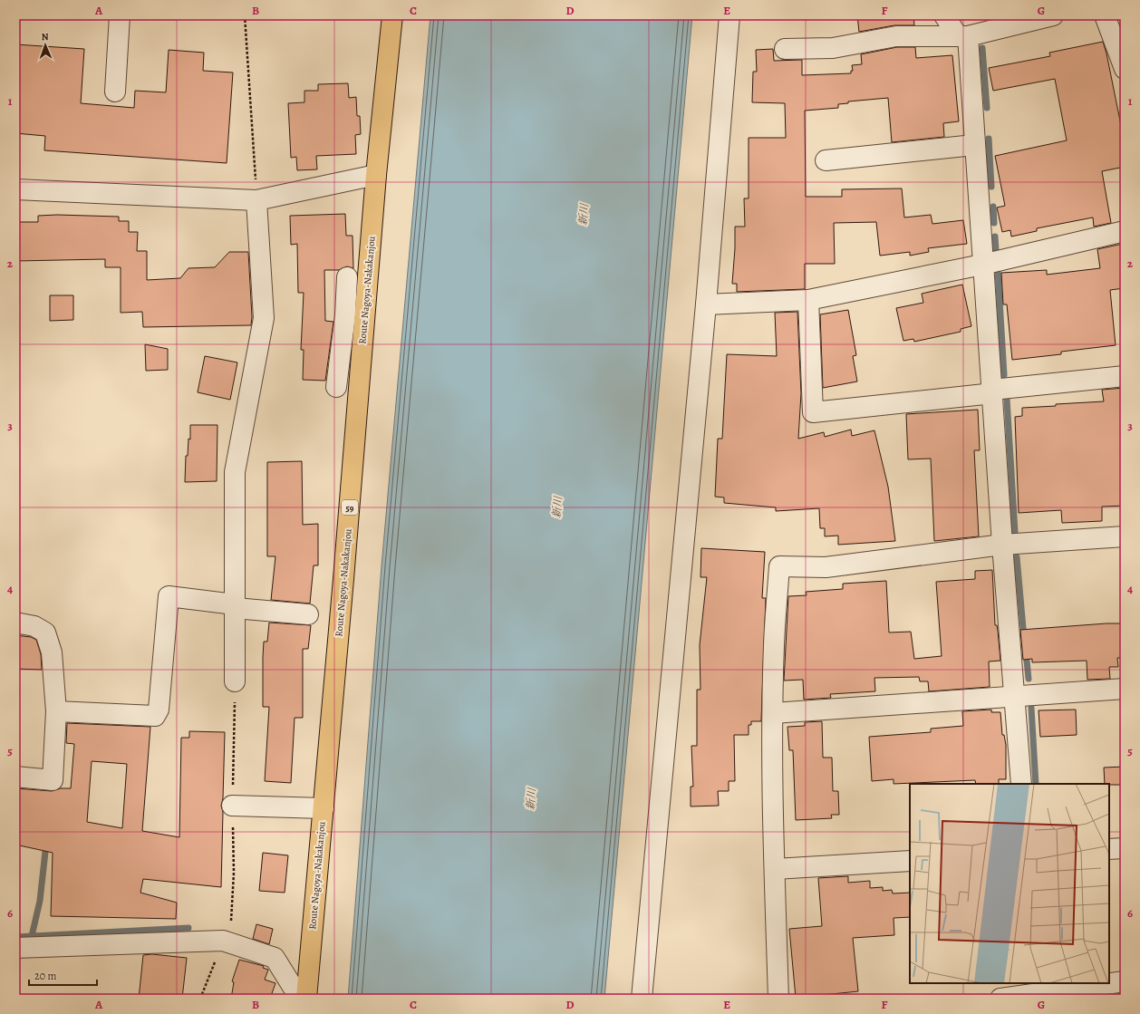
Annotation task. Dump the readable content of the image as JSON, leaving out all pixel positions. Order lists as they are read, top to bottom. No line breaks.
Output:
{"streets":{"main road":["Route Nagoya-Nakakanjou","59"]},"water":["新川"],"scale_bar":"20 m","north":"top","grid":{"columns":["A","B","C","D","E","F","G"],"rows":["1","2","3","4","5","6"]}}
